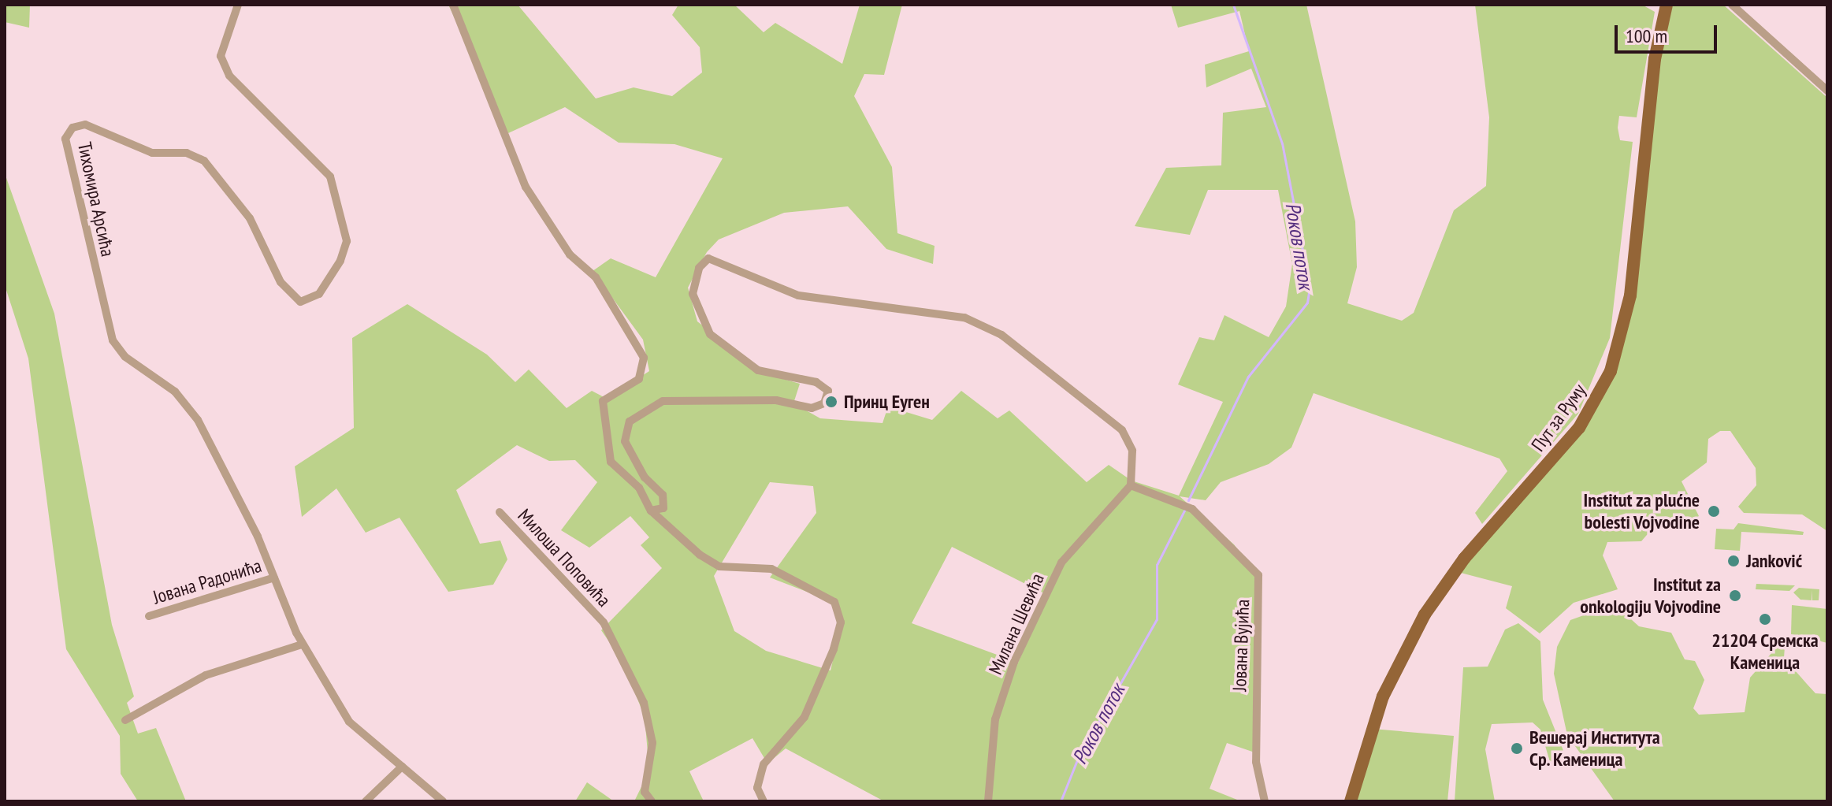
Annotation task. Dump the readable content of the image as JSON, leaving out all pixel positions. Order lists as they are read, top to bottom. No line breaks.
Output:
{"streets":{"main road":["Пут за Руму"],"street":["Тихомира Арсића","Милоша Поповића","Јована Радонића","Милана Шевића","Јована Вујића"]},"crossings":[["Тихомира Арсића","Јована Радонића"],["Милана Шевића","Јована Вујића"]],"water":["Роков поток"],"places":["Принц Еуген","Institut za plućne bolesti Vojvodine","Janković","Institut za onkologiju Vojvodine","21204 Сремска Каменица","Вешерај Института Ср. Каменица"],"scale_bar":"100 m"}
